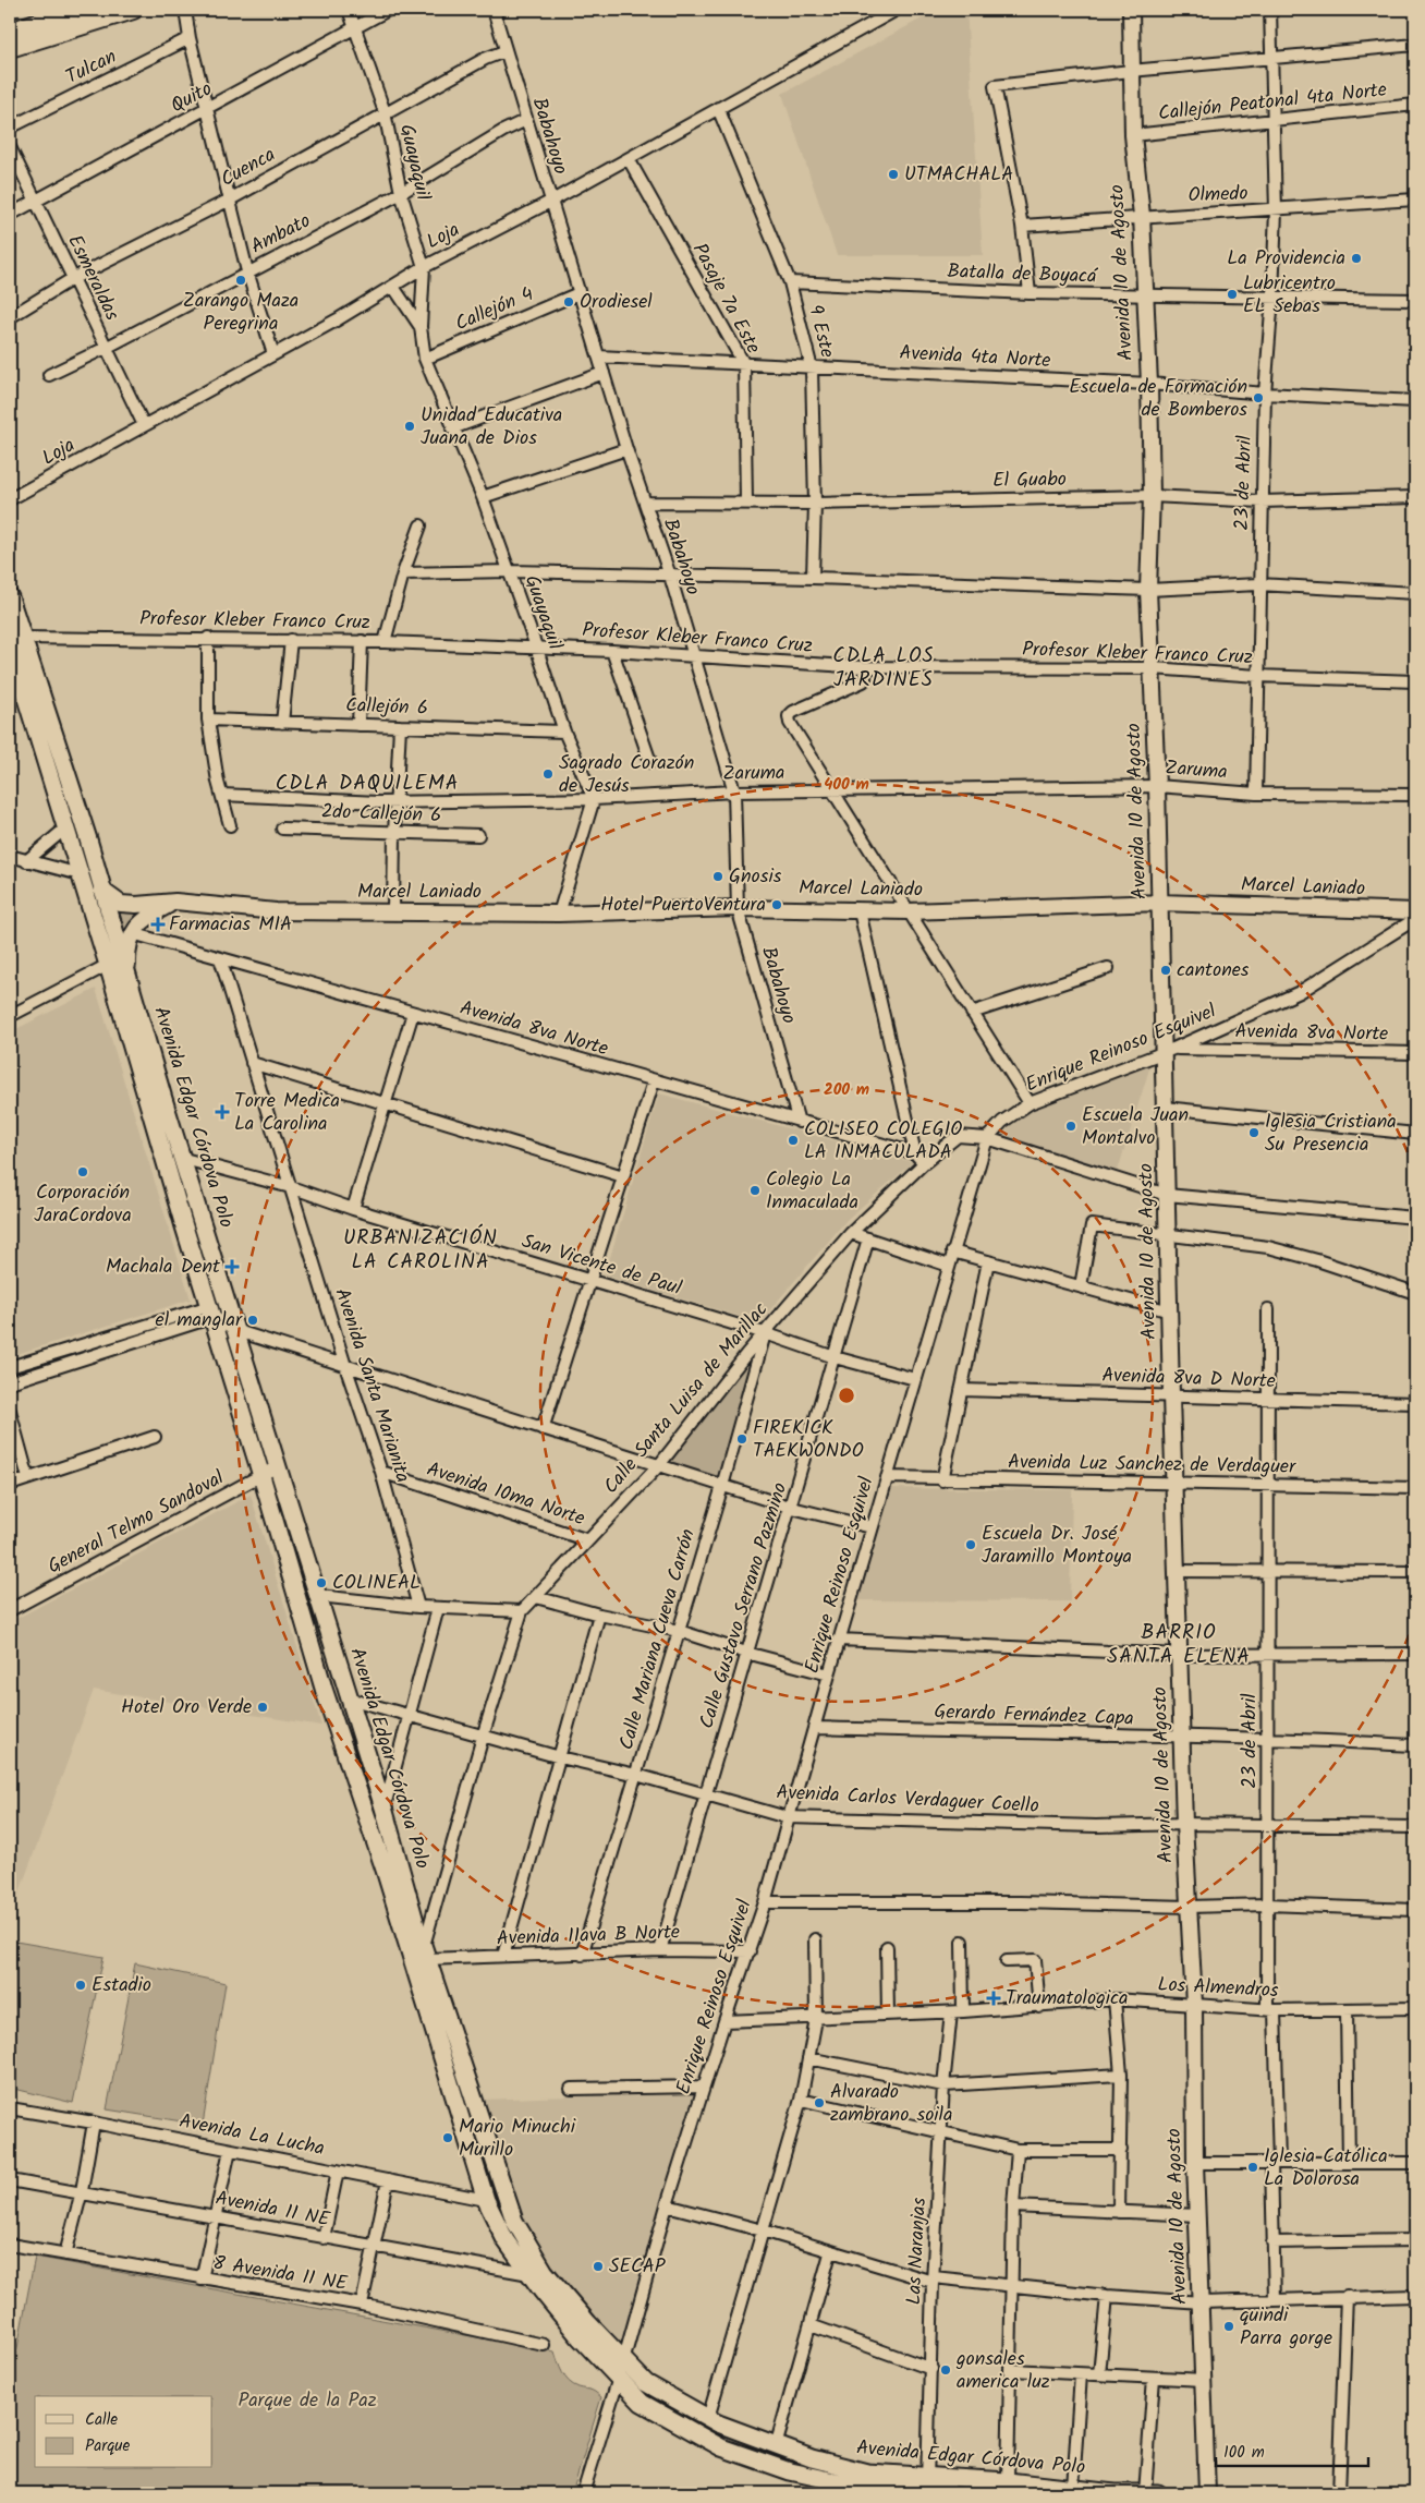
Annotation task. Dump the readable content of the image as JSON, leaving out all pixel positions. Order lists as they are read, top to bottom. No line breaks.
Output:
{"streets":{"main road":["Avenida Edgar Córdova Polo"],"street":["Tulcan","Quito","Callejón Peatonal 4ta Norte","Babahoyo","Guayaquil","Cuenca","Olmedo","Ambato","Loja","Avenida 10 de Agosto","Batalla de Boyacá","Esmeraldas","Pasaje 7a Este","Callejón 4","9 Este","Avenida 4ta Norte","El Guabo","23 de Abril","Profesor Kleber Franco Cruz","Callejón 6","Zaruma","2do Callejón 6","Marcel Laniado","Avenida 8va Norte","Enrique Reinoso Esquivel","San Vicente de Paul","Avenida 8va D Norte","Avenida Santa Marianita","Calle Santa Luisa de Marillac","Avenida Luz Sanchez de Verdaguer","Avenida 10ma Norte","General Telmo Sandoval","Calle Gustavo Serrano Pazmino","Calle Mariana Cueva Carrón","Gerardo Fernández Capa","Avenida Carlos Verdaguer Coello","Avenida 11ava B Norte","Los Almendros","Avenida La Lucha","Avenida 11 NE","Las Naranjas","8 Avenida 11 NE"]},"crossings":[["Quito","Guayaquil"],["Quito","Esmeraldas"],["Callejón Peatonal 4ta Norte","Avenida 10 de Agosto"],["Callejón Peatonal 4ta Norte","23 de Abril"],["Babahoyo","Cuenca"],["Babahoyo","Ambato"],["Babahoyo","Loja"],["Babahoyo","Callejón 4"],["Babahoyo","Avenida 4ta Norte"],["Babahoyo","El Guabo"],["Babahoyo","Profesor Kleber Franco Cruz"],["Babahoyo","Zaruma"],["Babahoyo","Marcel Laniado"],["Babahoyo","Avenida 8va Norte"],["Guayaquil","Cuenca"],["Guayaquil","Ambato"],["Guayaquil","Loja"],["Guayaquil","Callejón 4"],["Guayaquil","Profesor Kleber Franco Cruz"],["Guayaquil","Callejón 6"],["Guayaquil","Zaruma"],["Cuenca","Esmeraldas"],["Olmedo","Avenida 10 de Agosto"],["Olmedo","23 de Abril"],["Ambato","Esmeraldas"],["Loja","Esmeraldas"],["Loja","Pasaje 7a Este"],["Loja","9 Este"],["Avenida 10 de Agosto","Batalla de Boyacá"],["Avenida 10 de Agosto","Avenida 4ta Norte"],["Avenida 10 de Agosto","El Guabo"],["Avenida 10 de Agosto","Profesor Kleber Franco Cruz"],["Avenida 10 de Agosto","Zaruma"],["Avenida 10 de Agosto","Marcel Laniado"],["Avenida 10 de Agosto","Avenida 8va Norte"],["Avenida 10 de Agosto","Enrique Reinoso Esquivel"],["Avenida 10 de Agosto","Avenida 8va D Norte"],["Avenida 10 de Agosto","Calle Santa Luisa de Marillac"],["Avenida 10 de Agosto","Avenida Luz Sanchez de Verdaguer"],["Avenida 10 de Agosto","Gerardo Fernández Capa"],["Avenida 10 de Agosto","Avenida Carlos Verdaguer Coello"],["Avenida 10 de Agosto","Los Almendros"],["Batalla de Boyacá","9 Este"],["Batalla de Boyacá","23 de Abril"],["Pasaje 7a Este","Avenida 4ta Norte"],["Pasaje 7a Este","El Guabo"],["9 Este","Avenida 4ta Norte"],["9 Este","El Guabo"],["Avenida 4ta Norte","23 de Abril"],["El Guabo","23 de Abril"],["23 de Abril","Profesor Kleber Franco Cruz"],["23 de Abril","Zaruma"],["23 de Abril","Avenida 8va D Norte"],["23 de Abril","Avenida Luz Sanchez de Verdaguer"],["23 de Abril","Gerardo Fernández Capa"],["23 de Abril","Avenida Carlos Verdaguer Coello"],["23 de Abril","Los Almendros"],["Profesor Kleber Franco Cruz","Avenida Edgar Córdova Polo"],["Marcel Laniado","Avenida Edgar Córdova Polo"],["Avenida 8va Norte","Enrique Reinoso Esquivel"],["Avenida 8va Norte","Avenida Santa Marianita"],["Enrique Reinoso Esquivel","Avenida Edgar Córdova Polo"],["Enrique Reinoso Esquivel","San Vicente de Paul"],["Enrique Reinoso Esquivel","Calle Santa Luisa de Marillac"],["Enrique Reinoso Esquivel","Avenida Luz Sanchez de Verdaguer"],["Enrique Reinoso Esquivel","Gerardo Fernández Capa"],["Enrique Reinoso Esquivel","Avenida Carlos Verdaguer Coello"],["Enrique Reinoso Esquivel","Avenida 11ava B Norte"],["Enrique Reinoso Esquivel","Los Almendros"],["Avenida Edgar Córdova Polo","San Vicente de Paul"],["Avenida Edgar Córdova Polo","General Telmo Sandoval"],["Avenida Edgar Córdova Polo","Avenida Carlos Verdaguer Coello"],["Avenida Edgar Córdova Polo","Avenida 11ava B Norte"],["Avenida Edgar Córdova Polo","Avenida La Lucha"],["Avenida Edgar Córdova Polo","Avenida 11 NE"],["Avenida Edgar Córdova Polo","Las Naranjas"],["San Vicente de Paul","Avenida Santa Marianita"],["San Vicente de Paul","Calle Santa Luisa de Marillac"],["San Vicente de Paul","Calle Gustavo Serrano Pazmino"],["San Vicente de Paul","Calle Mariana Cueva Carrón"],["Avenida Santa Marianita","Avenida 10ma Norte"],["Calle Santa Luisa de Marillac","Avenida 10ma Norte"],["Calle Santa Luisa de Marillac","Calle Mariana Cueva Carrón"],["Calle Gustavo Serrano Pazmino","Avenida Carlos Verdaguer Coello"],["Calle Gustavo Serrano Pazmino","Avenida 11ava B Norte"],["Calle Mariana Cueva Carrón","Avenida Carlos Verdaguer Coello"],["Calle Mariana Cueva Carrón","Avenida 11ava B Norte"],["Los Almendros","Las Naranjas"]],"districts":["CDLA LOS JARDINES","CDLA DAQUILEMA","URBANIZACIÓN LA CAROLINA","BARRIO SANTA ELENA"],"parks":["Parque de la Paz"],"places":{"other":["UTMACHALA","La Providencia","Zarango Maza Peregrina","Lubricentro EL Sebas","Orodiesel","Escuela de Formación de Bomberos","Unidad Educativa Juana de Dios","Sagrado Corazón de Jesús","Gnosis","Hotel PuertoVentura","cantones","Escuela Juan Montalvo","Iglesia Cristiana Su Presencia","COLISEO COLEGIO LA INMACULADA","Corporación JaraCordova","Colegio La Inmaculada","el manglar","FIREKICK TAEKWONDO","Escuela Dr. José Jaramillo Montoya","COLINEAL","Hotel Oro Verde","Estadio","Alvarado zambrano soila","Mario Minuchi Murillo","Iglesia Católica La Dolorosa","SECAP","quindi Parra gorge","gonsales america luz"],"health":["Farmacias MIA","Torre Medica La Carolina","Machala Dent","Traumatologica"]},"legend":["Calle","Parque"],"scale_bar":"100 m","rings":["400 m","200 m"]}
